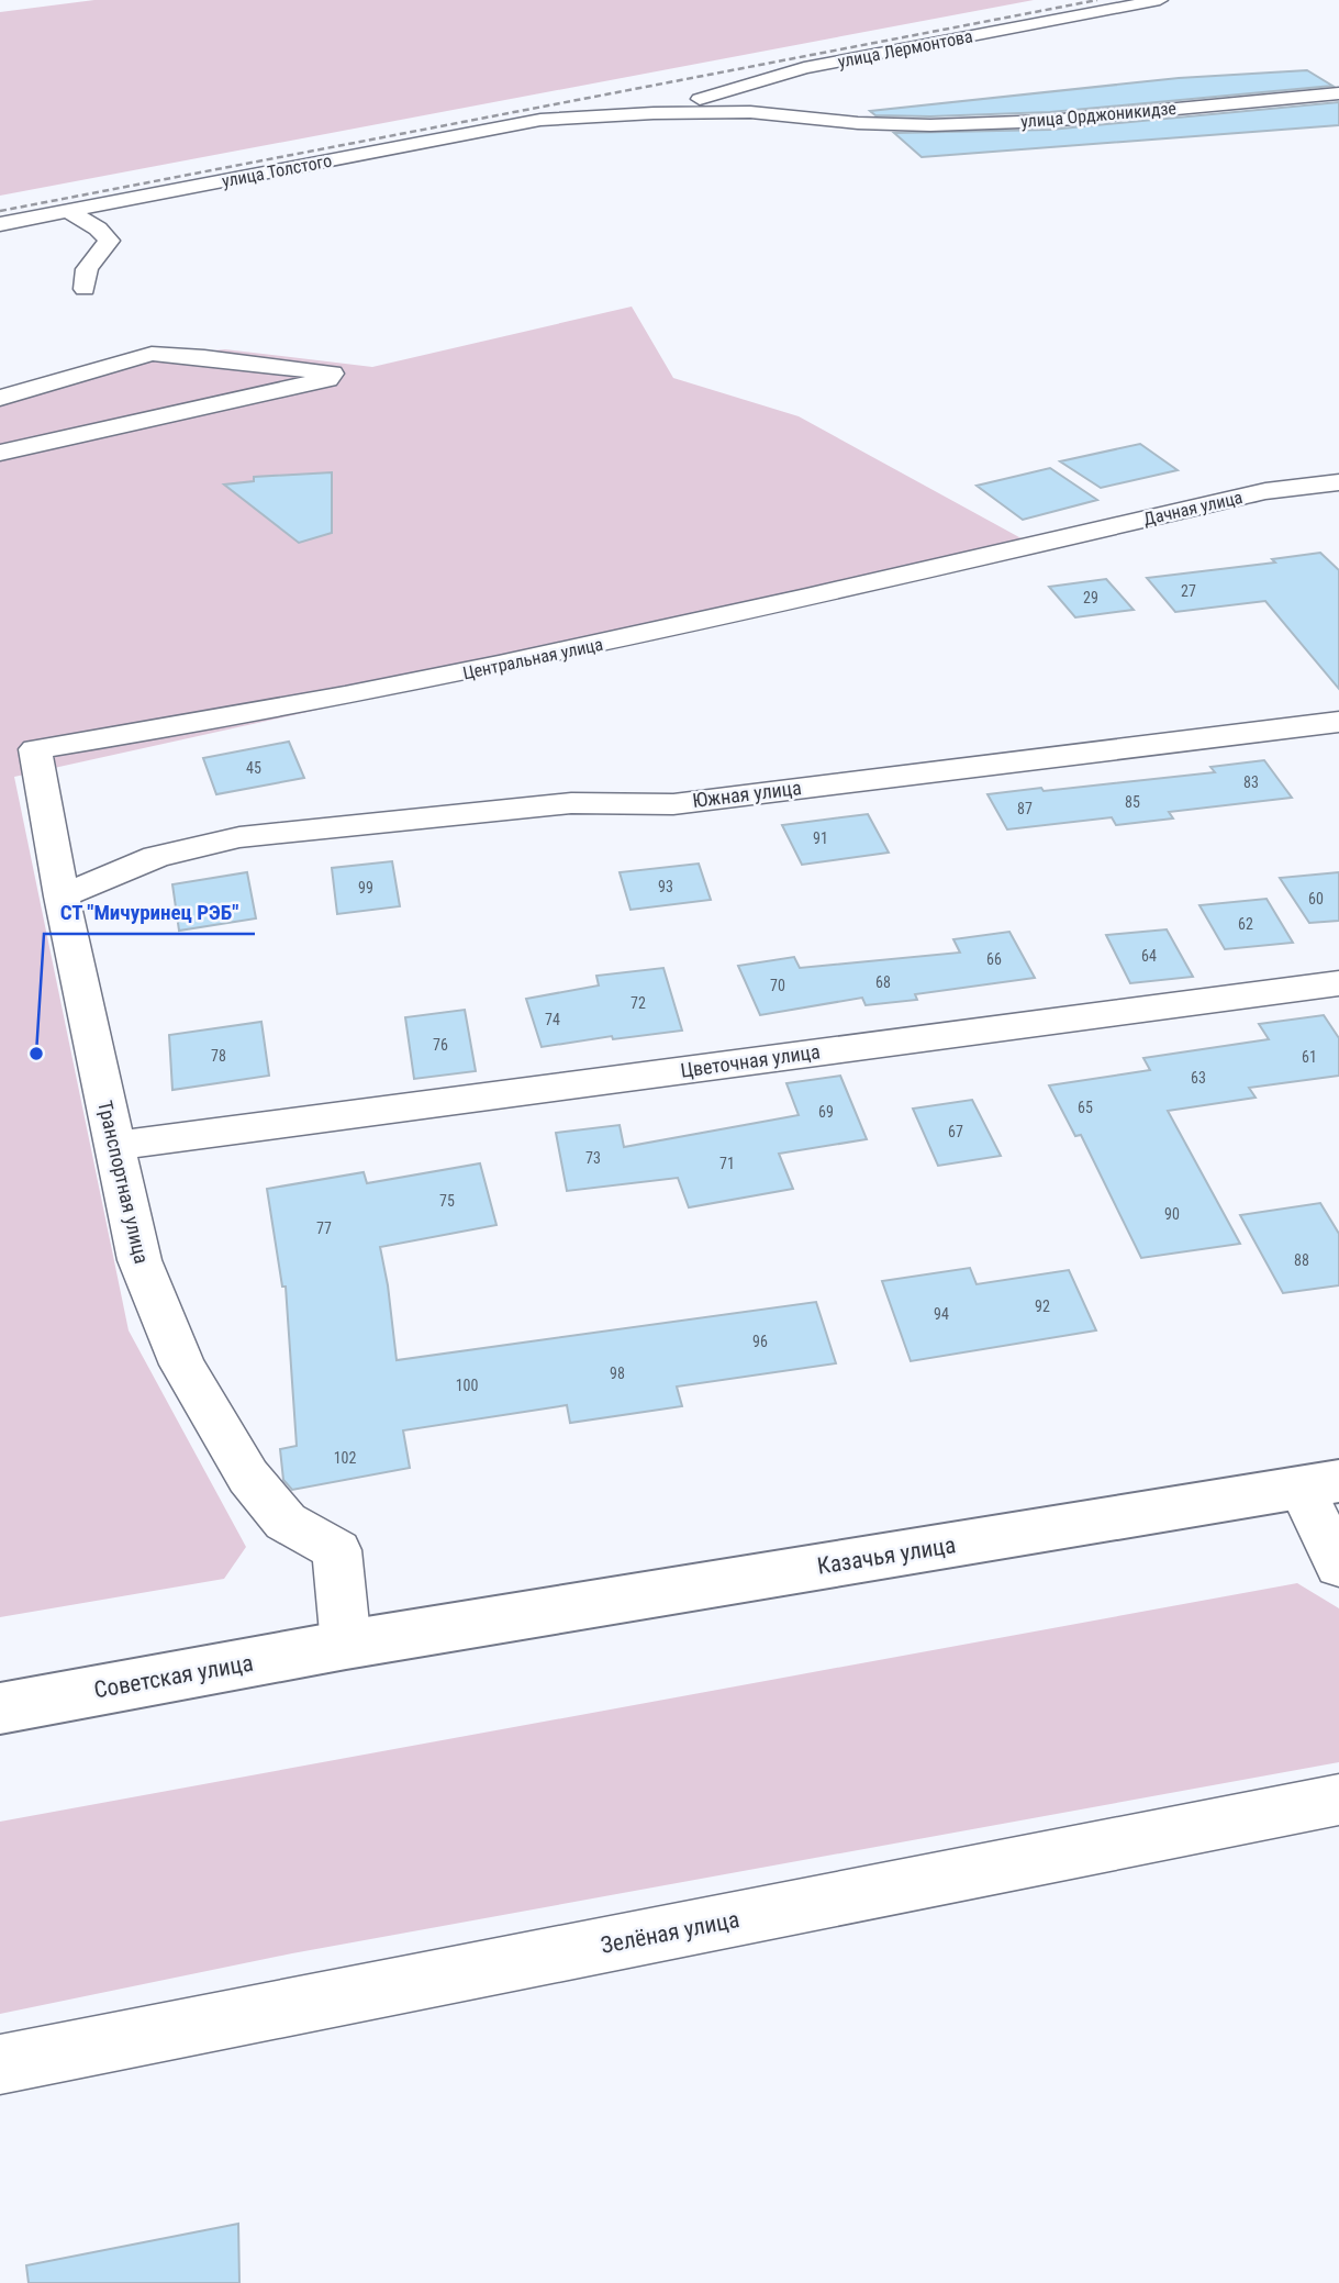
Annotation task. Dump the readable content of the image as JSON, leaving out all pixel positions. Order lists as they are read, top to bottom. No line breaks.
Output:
{"streets":{"main road":["Казачья улица","Советская улица"],"street":["улица Лермонтова","улица Орджоникидзе","улица Толстого","Дачная улица","Центральная улица","Южная улица","Цветочная улица","Транспортная улица","Зелёная улица"]},"crossings":[["улица Лермонтова","улица Орджоникидзе"],["улица Лермонтова","улица Толстого"],["улица Орджоникидзе","улица Толстого"],["Дачная улица","Центральная улица"],["Центральная улица","Транспортная улица"],["Южная улица","Транспортная улица"],["Цветочная улица","Транспортная улица"],["Транспортная улица","Казачья улица"],["Транспортная улица","Советская улица"],["Казачья улица","Советская улица"]],"places":["СТ \"Мичуринец РЭБ\""],"house_numbers":["27","29","45","83","85","87","91","93","99","60","62","64","66","68","70","72","74","76","78","61","63","65","69","67","73","71","75","90","77","88","92","94","96","98","100","102"]}
